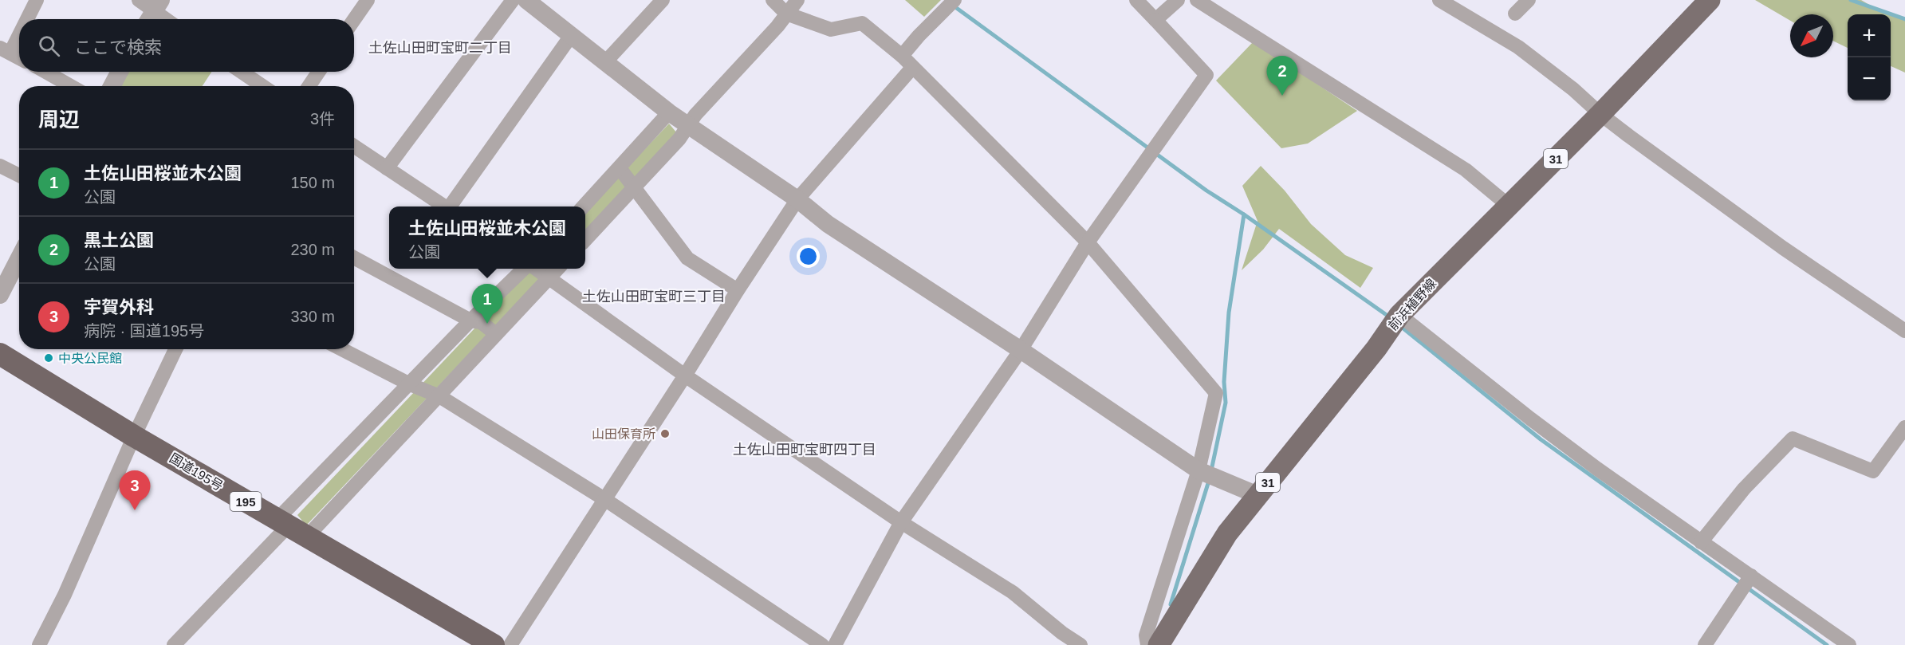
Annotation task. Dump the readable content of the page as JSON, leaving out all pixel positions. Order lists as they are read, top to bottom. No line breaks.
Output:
{"streets":{"highway":["国道195号","195"],"main road":["31","前浜植野線"]},"districts":["土佐山田町宝町二丁目","土佐山田町宝町三丁目","土佐山田町宝町四丁目"],"places":["中央公民館","山田保育所"],"north":"bottom left","page":{"map_buttons":["+","−"],"search":"ここで検索","pins":["2","1","3"],"heading":["周辺","3件"],"list":[{"mark":"1","name":"土佐山田桜並木公園","note":"公園","value":"150 m"},{"mark":"2","name":"黒土公園","note":"公園","value":"230 m"},{"mark":"3","name":"宇賀外科","note":"病院 · 国道195号","value":"330 m"}],"popup":["土佐山田桜並木公園","公園"]}}
